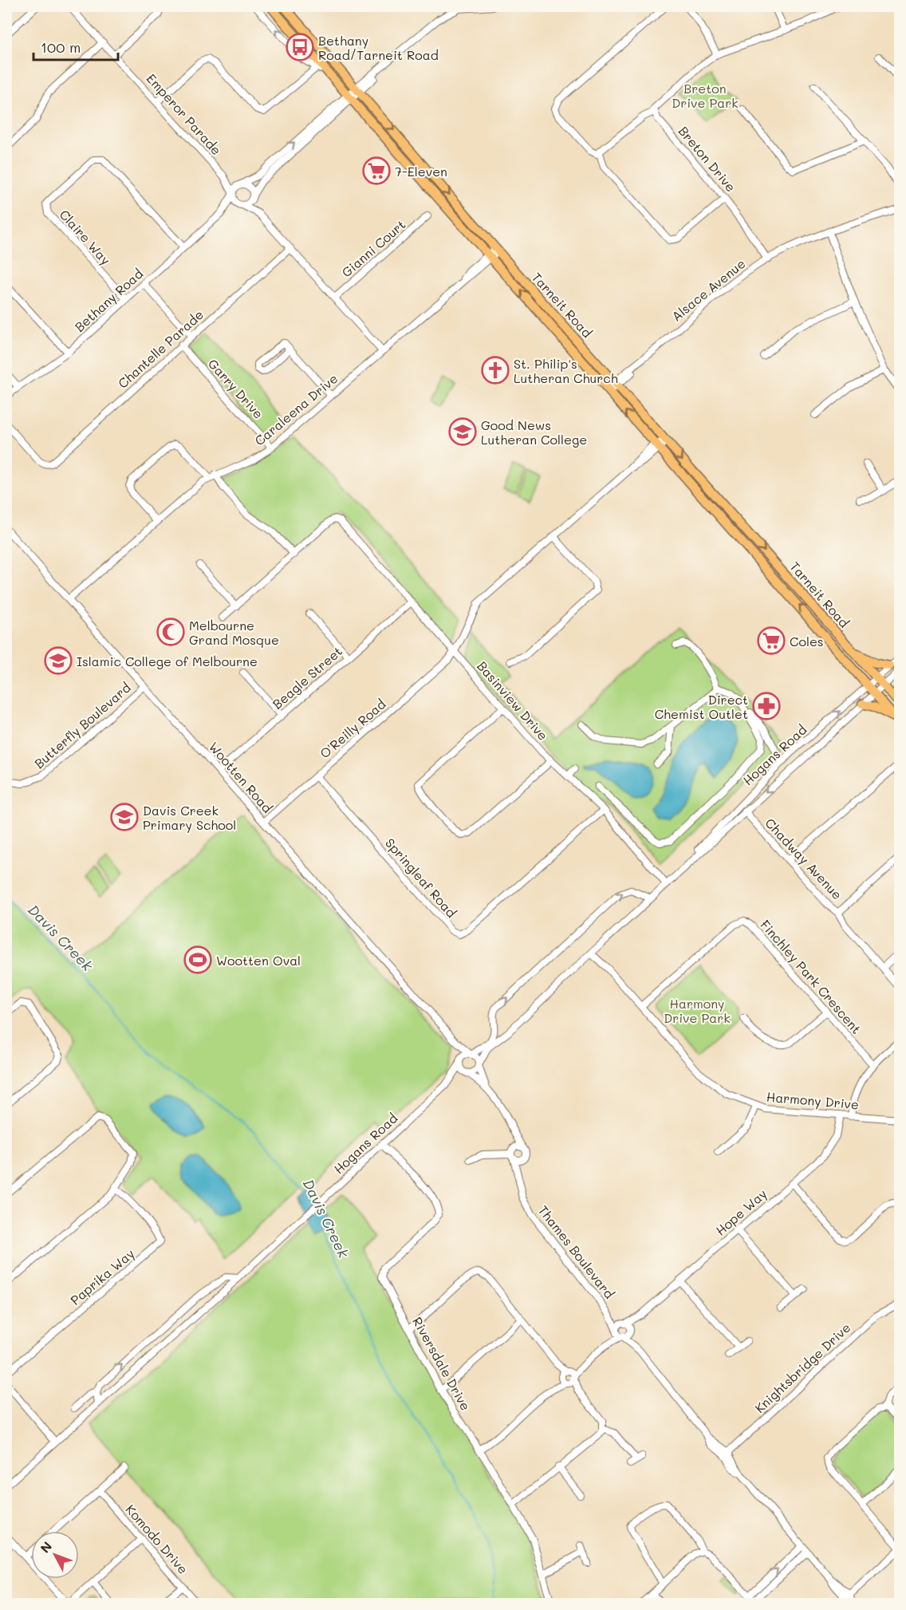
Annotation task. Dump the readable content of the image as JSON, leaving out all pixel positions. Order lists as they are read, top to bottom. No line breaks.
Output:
{"streets":{"main road":["Tarneit Road"],"street":["Emperor Parade","Breton Drive","Claire Way","Gianni Court","Alsace Avenue","Bethany Road","Chantelle Parade","Garry Drive","Caraleena Drive","Beagle Street","Basinview Drive","Butterfly Boulevard","O'Reilly Road","Hogans Road","Wootten Road","Chadway Avenue","Springleaf Road","Finchley Park Crescent","Harmony Drive","Hope Way","Thames Boulevard","Paprika Way","Riversdale Drive","Knightsbridge Drive","Komodo Drive"]},"crossings":[["Emperor Parade","Bethany Road"],["Breton Drive","Alsace Avenue"],["Claire Way","Bethany Road"],["Alsace Avenue","Tarneit Road"],["Tarneit Road","Caraleena Drive"],["Tarneit Road","O'Reilly Road"],["Tarneit Road","Hogans Road"],["Chantelle Parade","Garry Drive"],["Garry Drive","Caraleena Drive"],["Caraleena Drive","Wootten Road"],["Beagle Street","Basinview Drive"],["Beagle Street","Wootten Road"],["Basinview Drive","O'Reilly Road"],["Basinview Drive","Hogans Road"],["Basinview Drive","Springleaf Road"],["Butterfly Boulevard","Wootten Road"],["O'Reilly Road","Wootten Road"],["O'Reilly Road","Springleaf Road"],["Hogans Road","Wootten Road"],["Hogans Road","Chadway Avenue"],["Hogans Road","Harmony Drive"],["Hogans Road","Thames Boulevard"],["Hogans Road","Riversdale Drive"],["Wootten Road","Thames Boulevard"],["Finchley Park Crescent","Harmony Drive"],["Harmony Drive","Hope Way"],["Hope Way","Thames Boulevard"]],"water":["Davis Creek"],"parks":["Breton Drive Park","Harmony Drive Park"],"places":{"bus stop":["Bethany Road/Tarneit Road"],"supermarket":["7-Eleven","Coles"],"church":["St. Philip's Lutheran Church"],"school or university":["Good News Lutheran College","Islamic College of Melbourne","Davis Creek Primary School"],"mosque":["Melbourne Grand Mosque"],"pharmacy":["Direct Chemist Outlet"],"sports":["Wootten Oval"]},"scale_bar":"100 m","north":"top left"}
